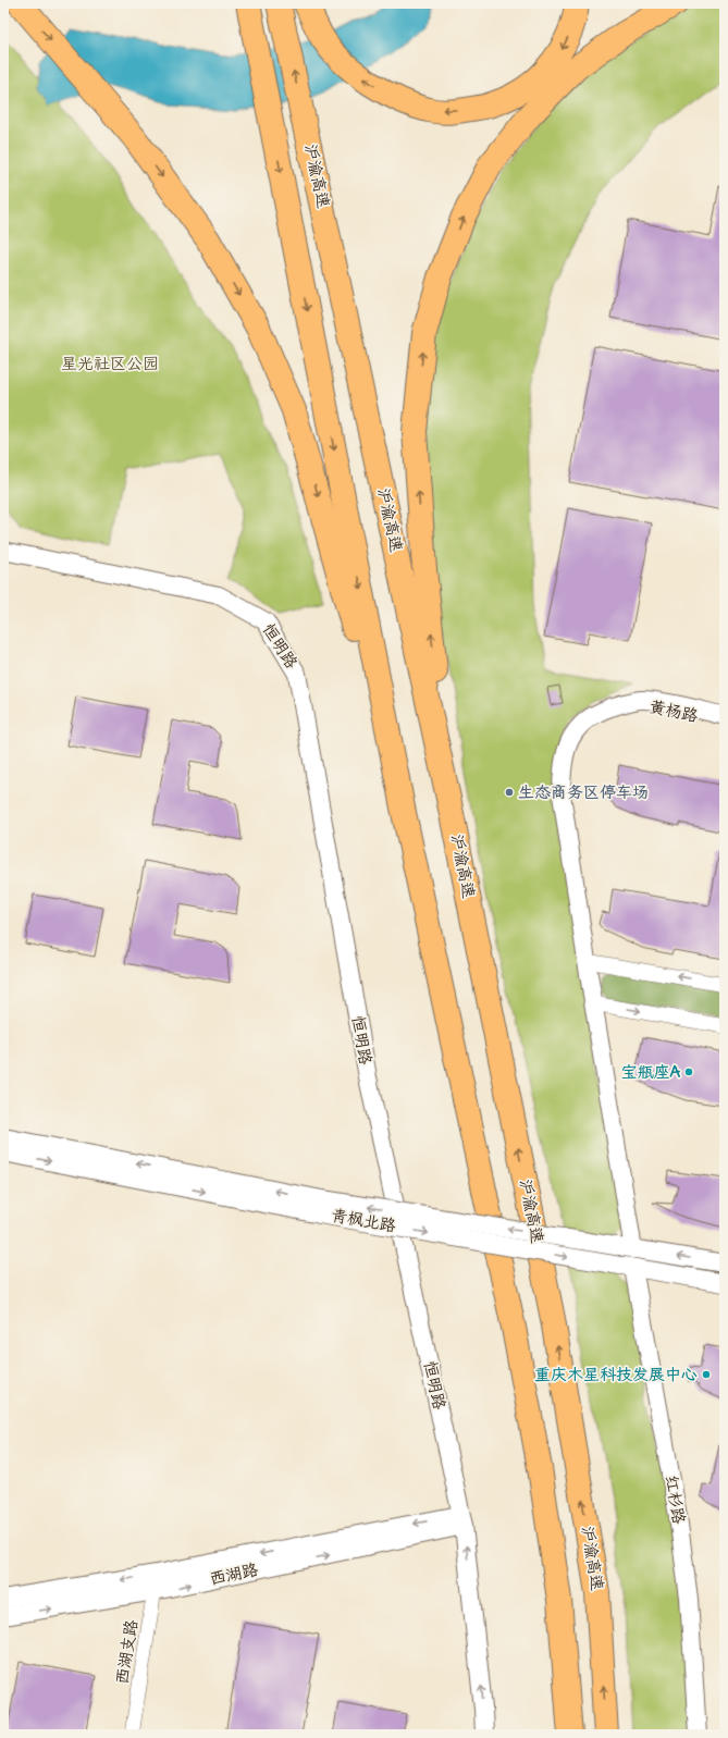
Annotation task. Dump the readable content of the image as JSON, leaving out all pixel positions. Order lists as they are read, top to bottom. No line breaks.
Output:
{"streets":{"highway":["沪渝高速"],"street":["恒明路","黄杨路","青枫北路","红杉路","西湖路","西湖支路"]},"crossings":[["恒明路","西湖路"],["青枫北路","红杉路"],["西湖路","西湖支路"]],"parks":["星光社区公园"],"places":["生态商务区停车场","宝瓶座A","重庆木星科技发展中心"]}
